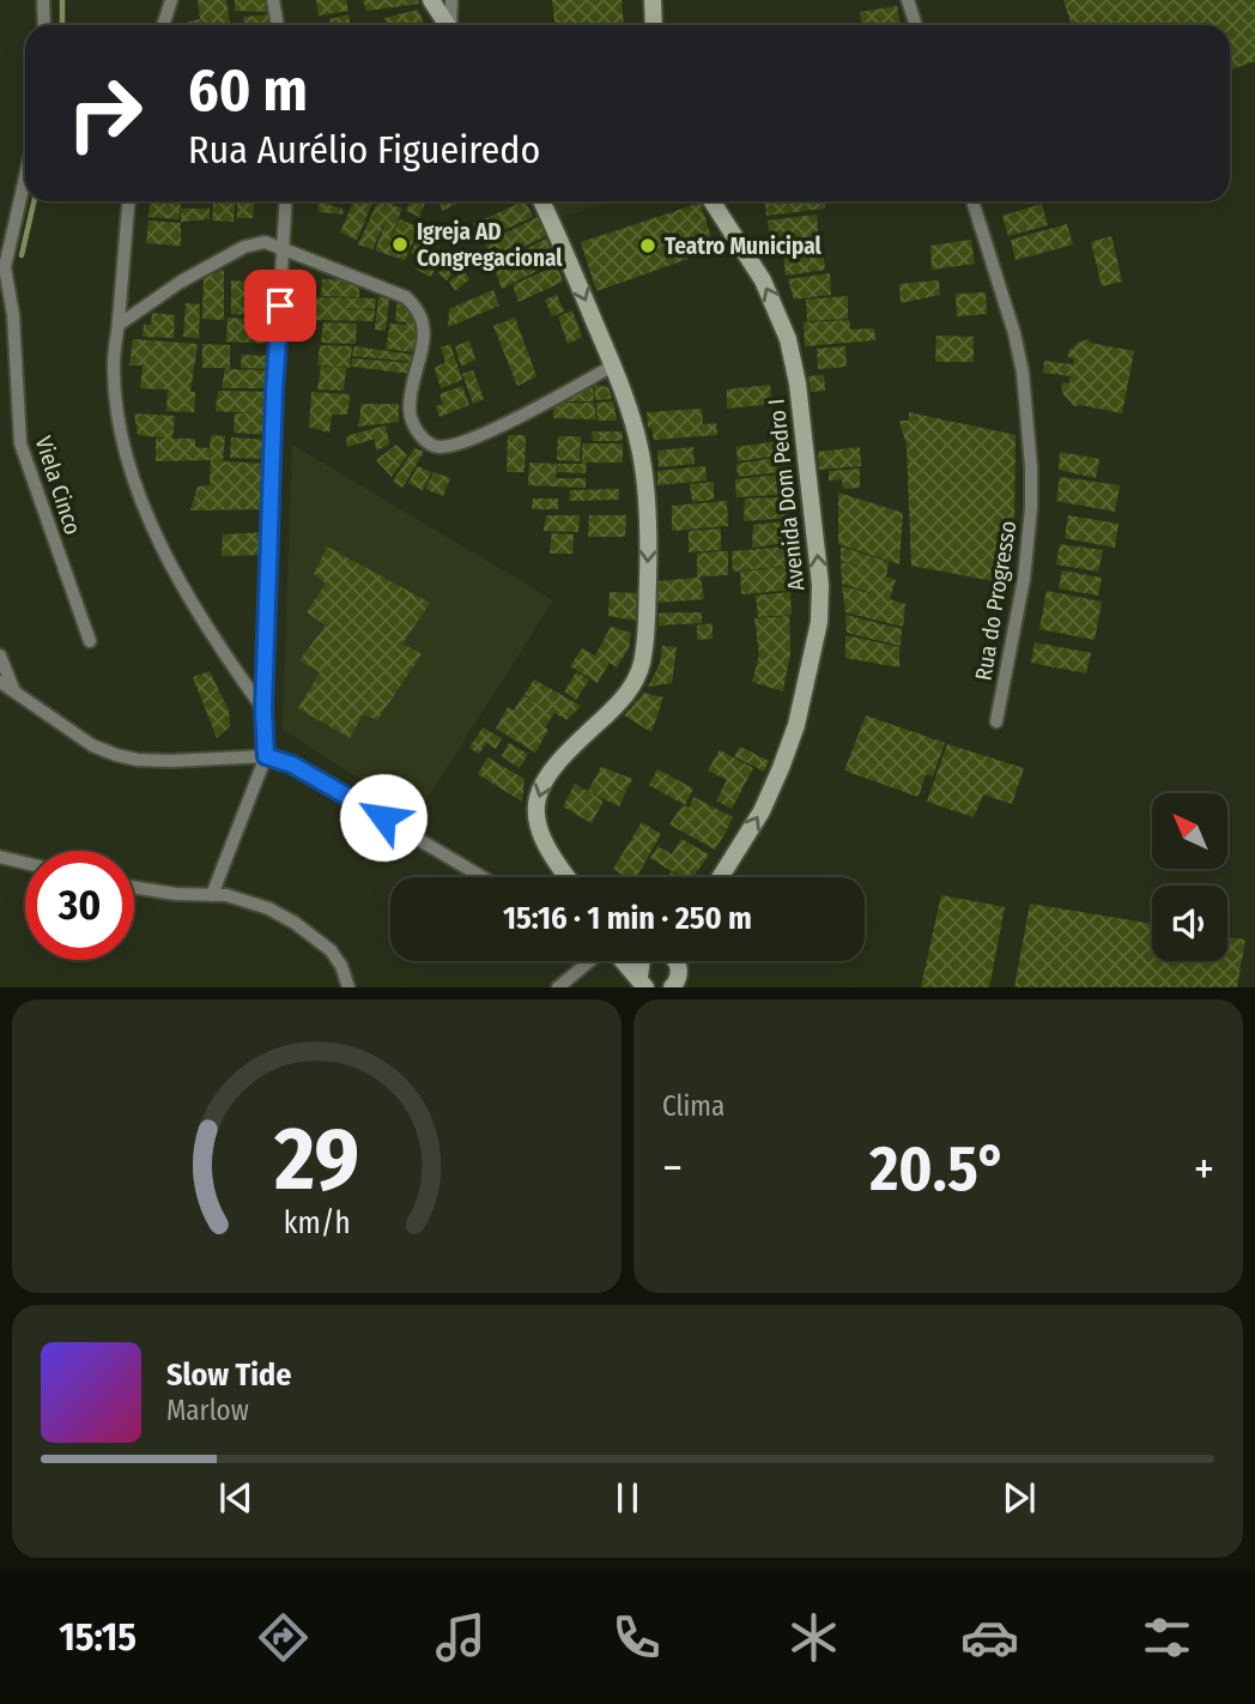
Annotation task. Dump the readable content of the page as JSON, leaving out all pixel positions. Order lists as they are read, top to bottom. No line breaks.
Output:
{"streets":{"main road":["Avenida Dom Pedro I"],"street":["Viela Cinco","Rua do Progresso"]},"one_way":["Avenida Dom Pedro I"],"places":["Igreja AD Congregacional","Teatro Municipal"],"north":"top left","page":{"turn":["60 m","Rua Aurélio Figueiredo"],"limit":"30","trip":"15:16 · 1 min · 250 m","tile":"Clima","heat":["−","20.5°","+"],"song":["Slow Tide","Marlow"],"tabs":"15:15","gauge":["29","km/h"]}}
